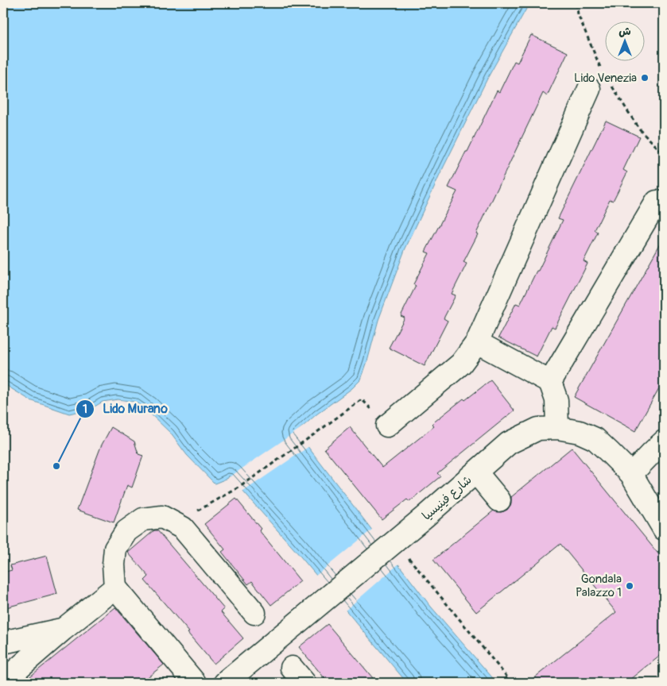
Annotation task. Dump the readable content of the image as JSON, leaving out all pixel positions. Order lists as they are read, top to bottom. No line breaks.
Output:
{"streets":{"street":["شارع فينيسيا"]},"places":["Lido Venezia","Lido Murano","Gondala Palazzo 1"],"north":"top"}
